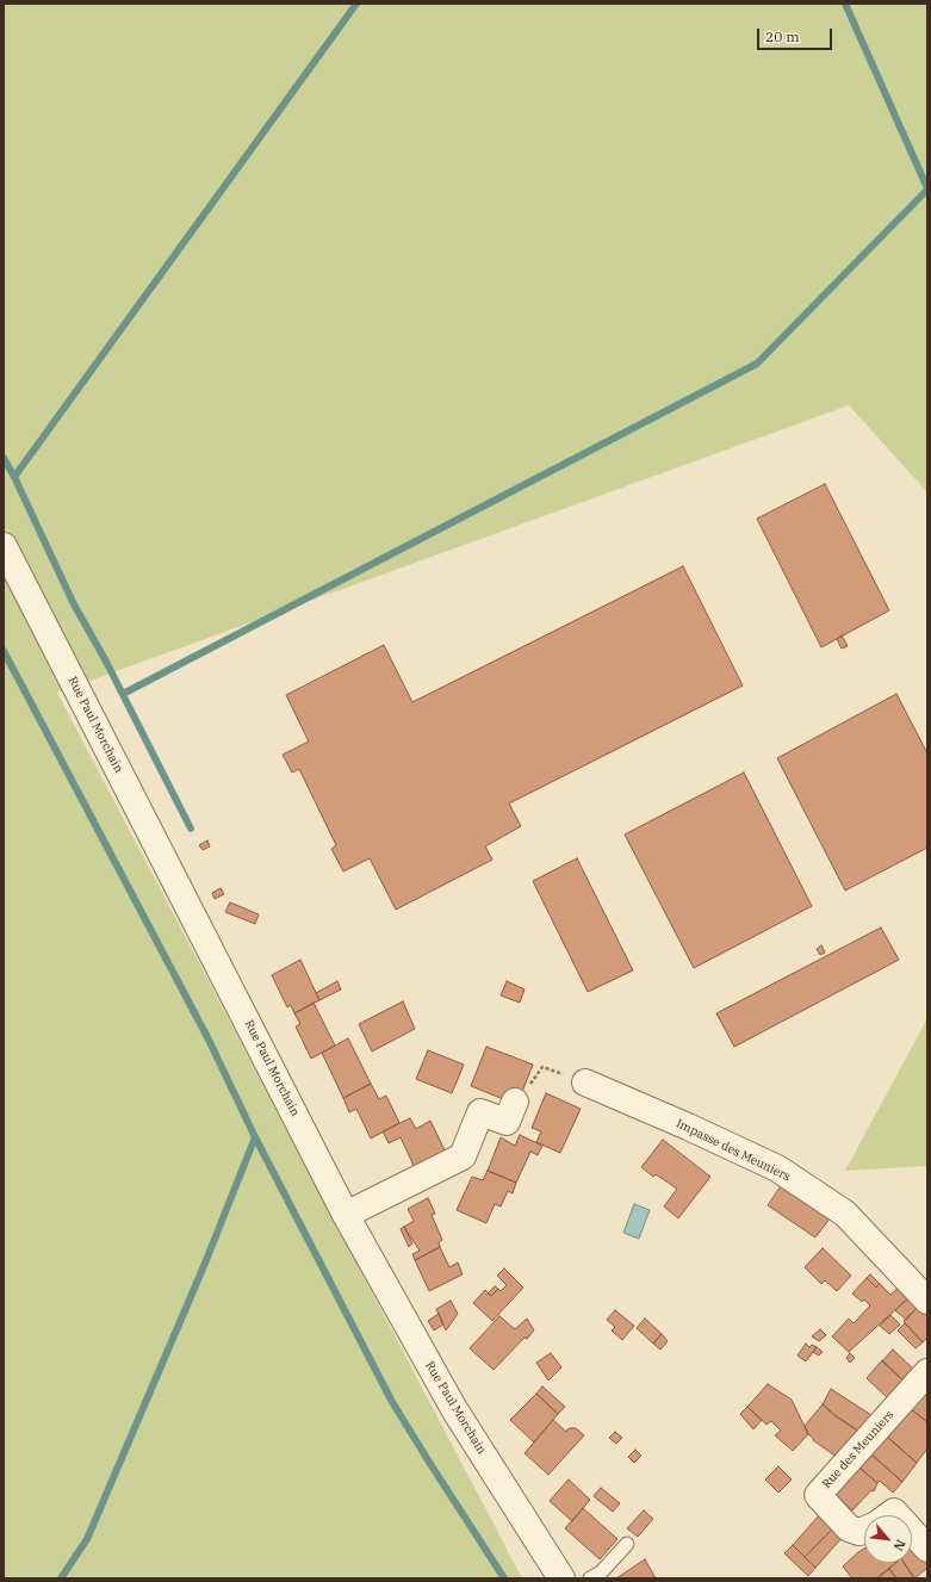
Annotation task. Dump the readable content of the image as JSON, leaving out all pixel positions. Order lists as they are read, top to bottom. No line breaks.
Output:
{"streets":{"street":["Rue Paul Morchain","Impasse des Meuniers","Rue des Meuniers"]},"scale_bar":"20 m","north":"bottom right"}
